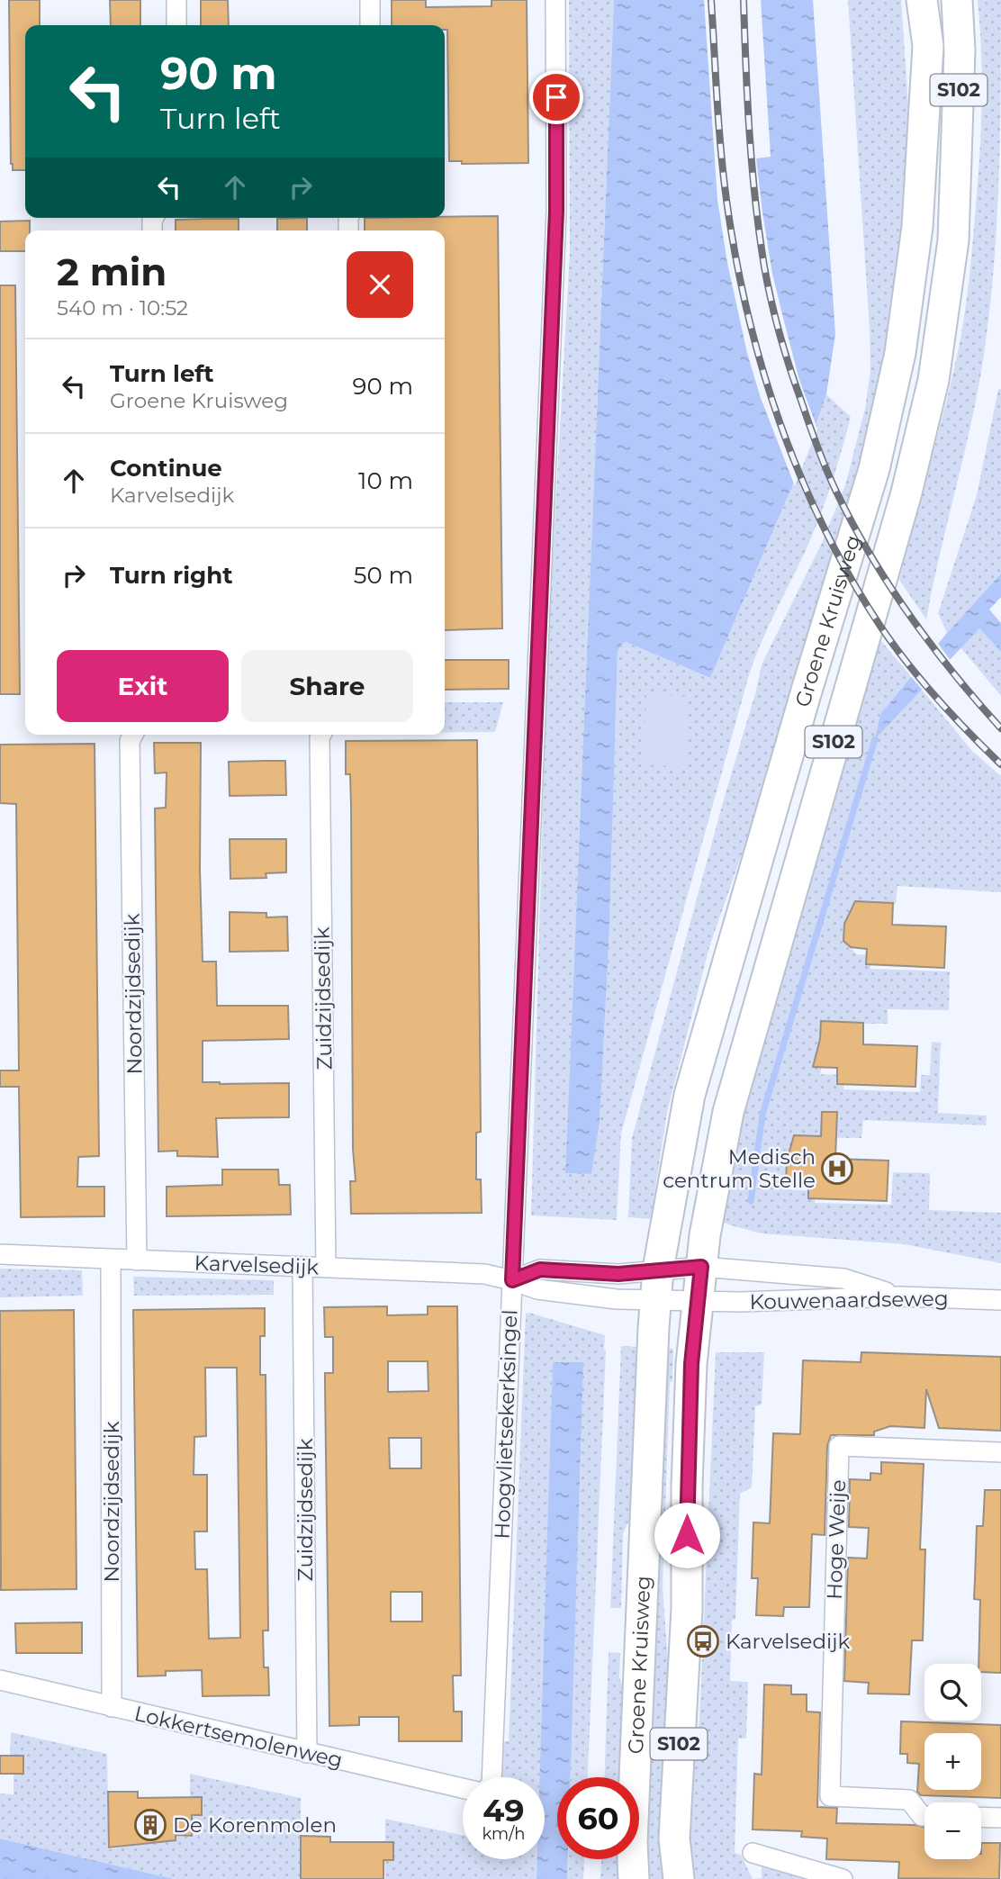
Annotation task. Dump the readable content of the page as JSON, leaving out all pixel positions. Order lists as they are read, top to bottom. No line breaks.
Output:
{"streets":{"main road":["S102","Groene Kruisweg"],"street":["Noordzijdsedijk","Zuidzijdsedijk","Karvelsedijk","Kouwenaardseweg","Hoogvlietsekerksingel","Hoge Weije","Lokkertsemolenweg"]},"crossings":[["Groene Kruisweg","Karvelsedijk"],["Groene Kruisweg","Kouwenaardseweg"],["Noordzijdsedijk","Karvelsedijk"],["Noordzijdsedijk","Lokkertsemolenweg"],["Zuidzijdsedijk","Karvelsedijk"],["Zuidzijdsedijk","Lokkertsemolenweg"],["Karvelsedijk","Hoogvlietsekerksingel"]],"places":{"hospital":["Medisch centrum Stelle"],"bus stop":["Karvelsedijk"],"building":["De Korenmolen"]},"page":{"turn":["90 m","Turn left"],"heading":["2 min","540 m · 10:52"],"list":[{"name":"Turn left","note":"Groene Kruisweg","value":"90 m"},{"name":"Continue","note":"Karvelsedijk","value":"10 m"},{"name":"Turn right","value":"50 m"}],"buttons":["Exit","Share"],"map_buttons":["+","−"],"speed":"49 km/h","limit":"60"}}
